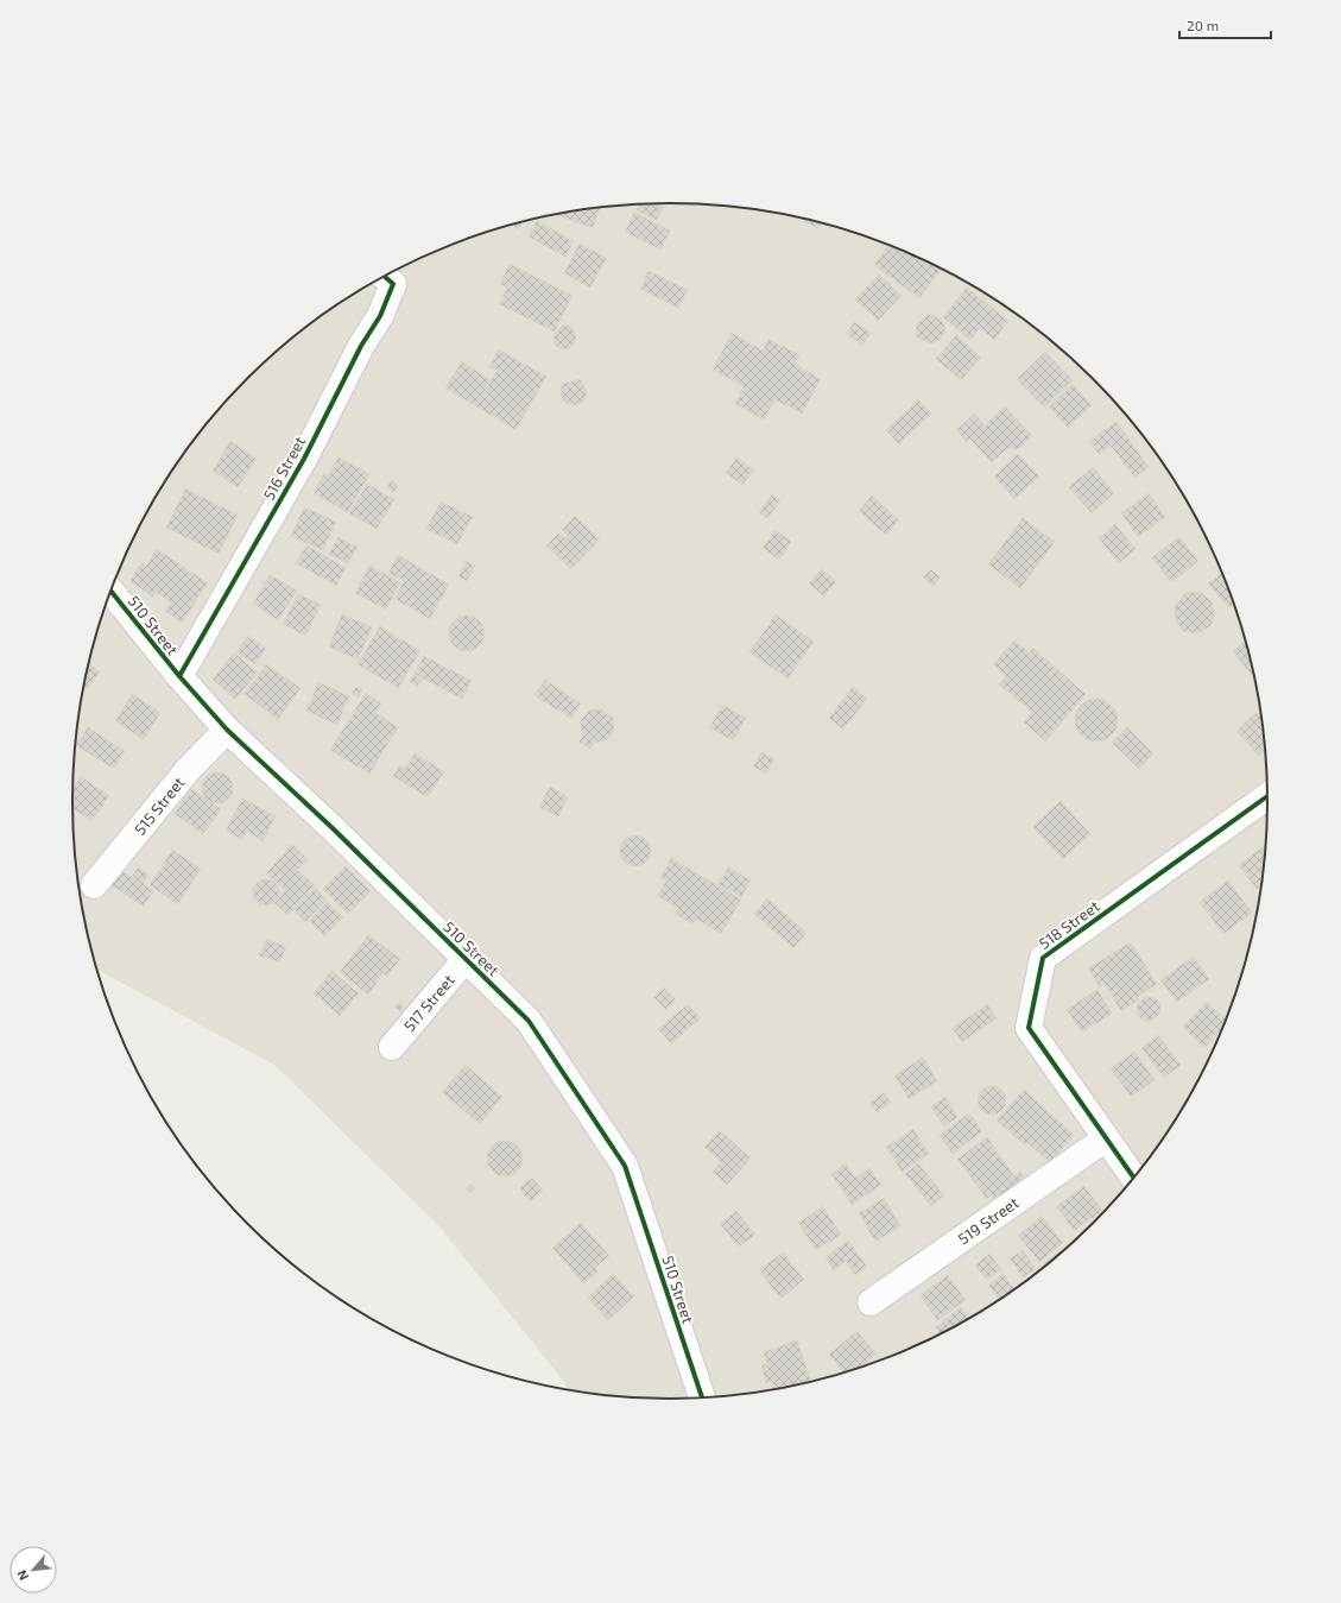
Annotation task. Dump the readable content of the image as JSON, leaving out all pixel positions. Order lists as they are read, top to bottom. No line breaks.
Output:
{"streets":{"street":["516 Street","510 Street","515 Street","518 Street","517 Street","519 Street"]},"crossings":[["516 Street","510 Street"],["510 Street","515 Street"],["510 Street","517 Street"],["518 Street","519 Street"]],"scale_bar":"20 m","north":"bottom left"}
